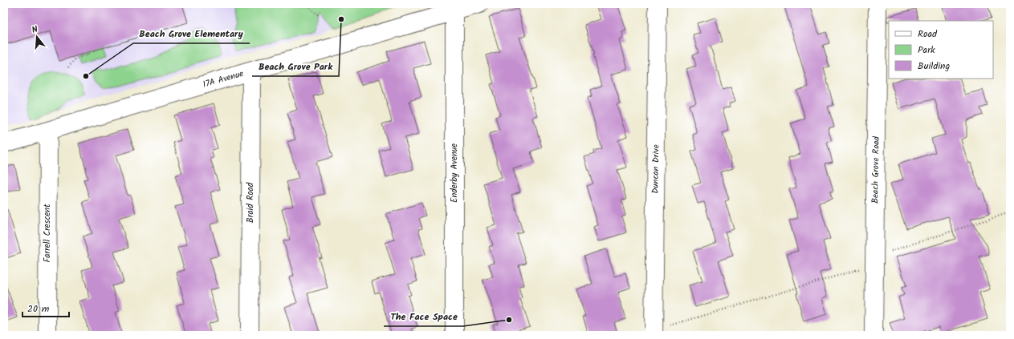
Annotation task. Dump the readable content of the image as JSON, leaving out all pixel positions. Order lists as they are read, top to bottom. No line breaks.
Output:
{"streets":{"street":["17A Avenue","Duncan Drive","Beach Grove Road","Enderby Avenue","Braid Road","Farrell Crescent"]},"crossings":[["17A Avenue","Enderby Avenue"],["17A Avenue","Braid Road"],["17A Avenue","Farrell Crescent"]],"places":["Beach Grove Park","Beach Grove Elementary","The Face Space"],"legend":["Road","Park","Building"],"scale_bar":"20 m","north":"top"}
